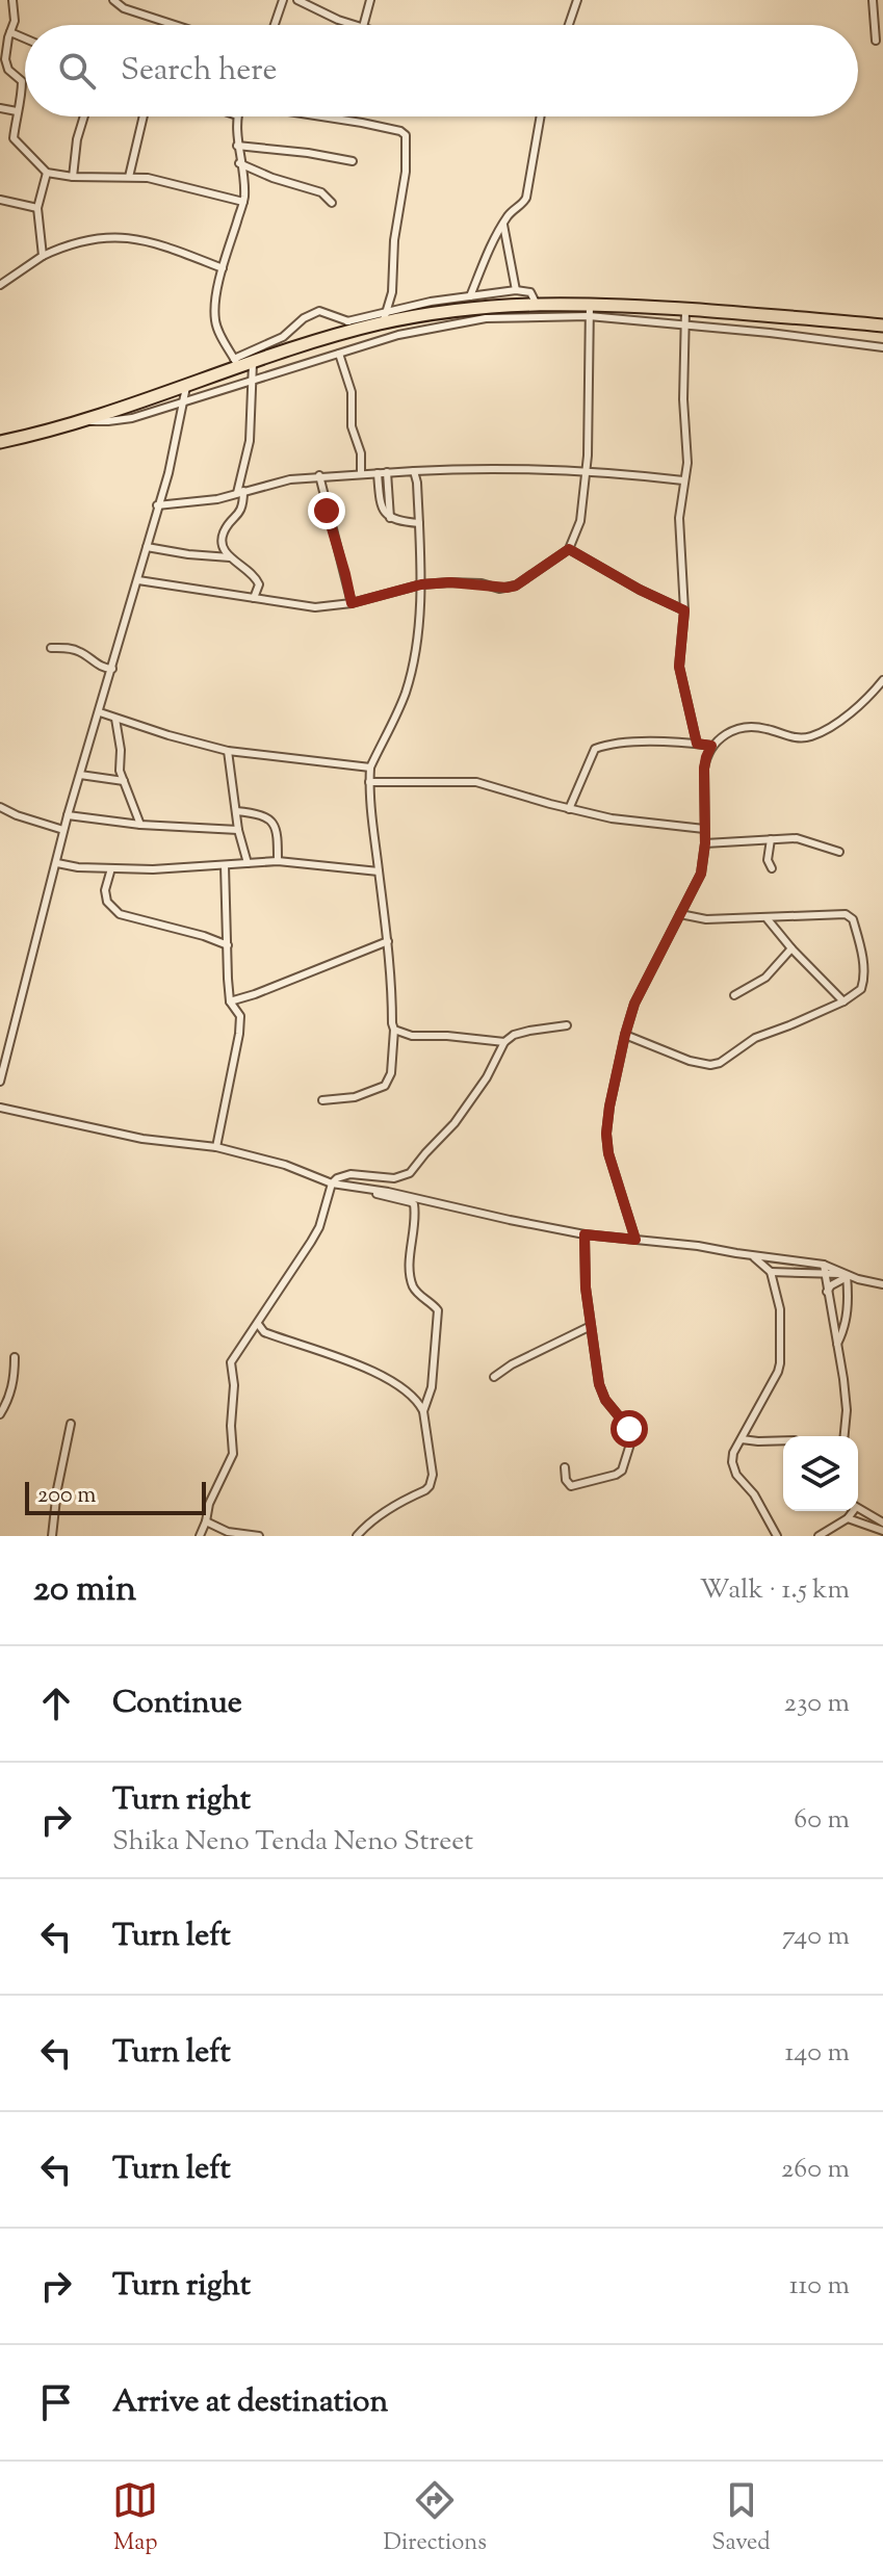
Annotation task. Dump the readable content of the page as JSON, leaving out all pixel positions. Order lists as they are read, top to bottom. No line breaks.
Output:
{"scale_bar":"200 m","page":{"search":"Search here","scale":"200 m","heading":["20 min","Walk · 1.5 km"],"list":[["Continue","230 m"],["Turn right","Shika Neno Tenda Neno Street","60 m"],["Turn left","740 m"],["Turn left","140 m"],["Turn left","260 m"],["Turn right","110 m"],"Arrive at destination"],"nav":["Map","Directions","Saved"]}}
